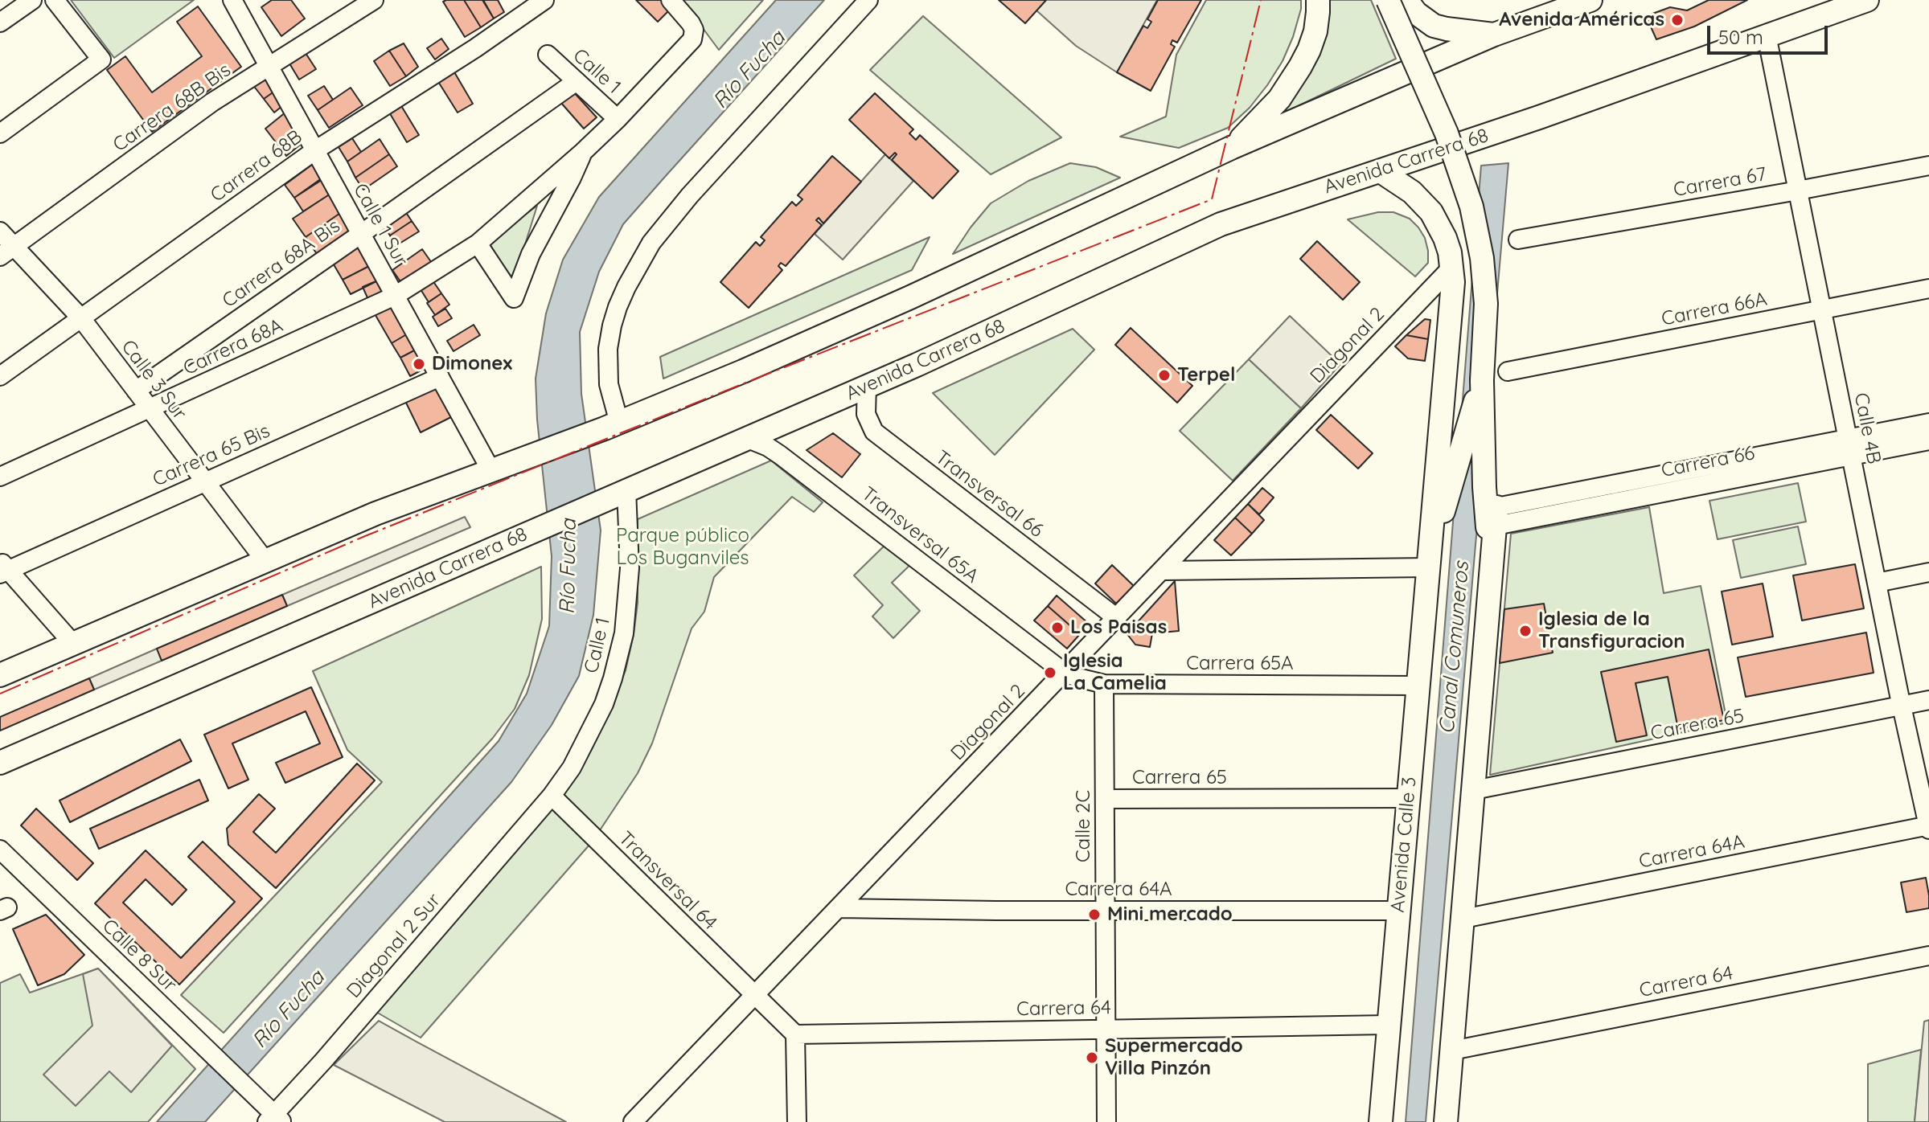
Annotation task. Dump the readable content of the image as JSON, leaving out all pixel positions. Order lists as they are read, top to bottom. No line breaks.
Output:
{"streets":{"main road":["Avenida Carrera 68","Avenida Calle 3"],"street":["Calle 1","Carrera 68B Bis","Carrera 68B","Carrera 67","Calle 1 Sur","Carrera 68A Bis","Carrera 66A","Diagonal 2","Carrera 68A","Calle 3 Sur","Calle 4B","Carrera 65 Bis","Carrera 66","Transversal 66","Transversal 65A","Carrera 65A","Carrera 65","Calle 2C","Carrera 64A","Transversal 64","Diagonal 2 Sur","Calle 8 Sur","Carrera 64"]},"crossings":[["Calle 1","Avenida Carrera 68"],["Calle 1","Carrera 68A Bis"],["Calle 1","Transversal 64"],["Calle 1","Diagonal 2 Sur"],["Carrera 68B Bis","Calle 1 Sur"],["Carrera 68B Bis","Calle 3 Sur"],["Avenida Carrera 68","Calle 4B"],["Avenida Carrera 68","Transversal 66"],["Avenida Carrera 68","Transversal 65A"],["Avenida Carrera 68","Avenida Calle 3"],["Carrera 68B","Calle 1 Sur"],["Carrera 68B","Calle 3 Sur"],["Carrera 67","Calle 4B"],["Calle 1 Sur","Carrera 68A Bis"],["Calle 1 Sur","Carrera 68A"],["Calle 1 Sur","Carrera 65 Bis"],["Carrera 68A Bis","Calle 3 Sur"],["Carrera 66A","Calle 4B"],["Diagonal 2","Transversal 66"],["Diagonal 2","Transversal 65A"],["Diagonal 2","Carrera 65A"],["Diagonal 2","Avenida Calle 3"],["Diagonal 2","Carrera 64A"],["Diagonal 2","Transversal 64"],["Carrera 68A","Calle 3 Sur"],["Calle 3 Sur","Carrera 65 Bis"],["Calle 4B","Carrera 66"],["Calle 4B","Carrera 65"],["Calle 4B","Carrera 64A"],["Carrera 66","Avenida Calle 3"],["Transversal 65A","Carrera 65A"],["Carrera 65A","Calle 2C"],["Carrera 65A","Avenida Calle 3"],["Carrera 65","Calle 2C"],["Carrera 65","Avenida Calle 3"],["Calle 2C","Carrera 64A"],["Calle 2C","Carrera 64"],["Avenida Calle 3","Carrera 64A"],["Avenida Calle 3","Carrera 64"],["Transversal 64","Diagonal 2 Sur"],["Diagonal 2 Sur","Calle 8 Sur"]],"water":["Río Fucha","Canal Comuneros"],"parks":["Parque público Los Buganviles"],"places":["Avenida Américas","Dimonex","Terpel","Los Paisas","Iglesia de la Transfiguracion","Iglesia La Camelia","Mini mercado","Supermercado Villa Pinzón"],"scale_bar":"50 m"}
